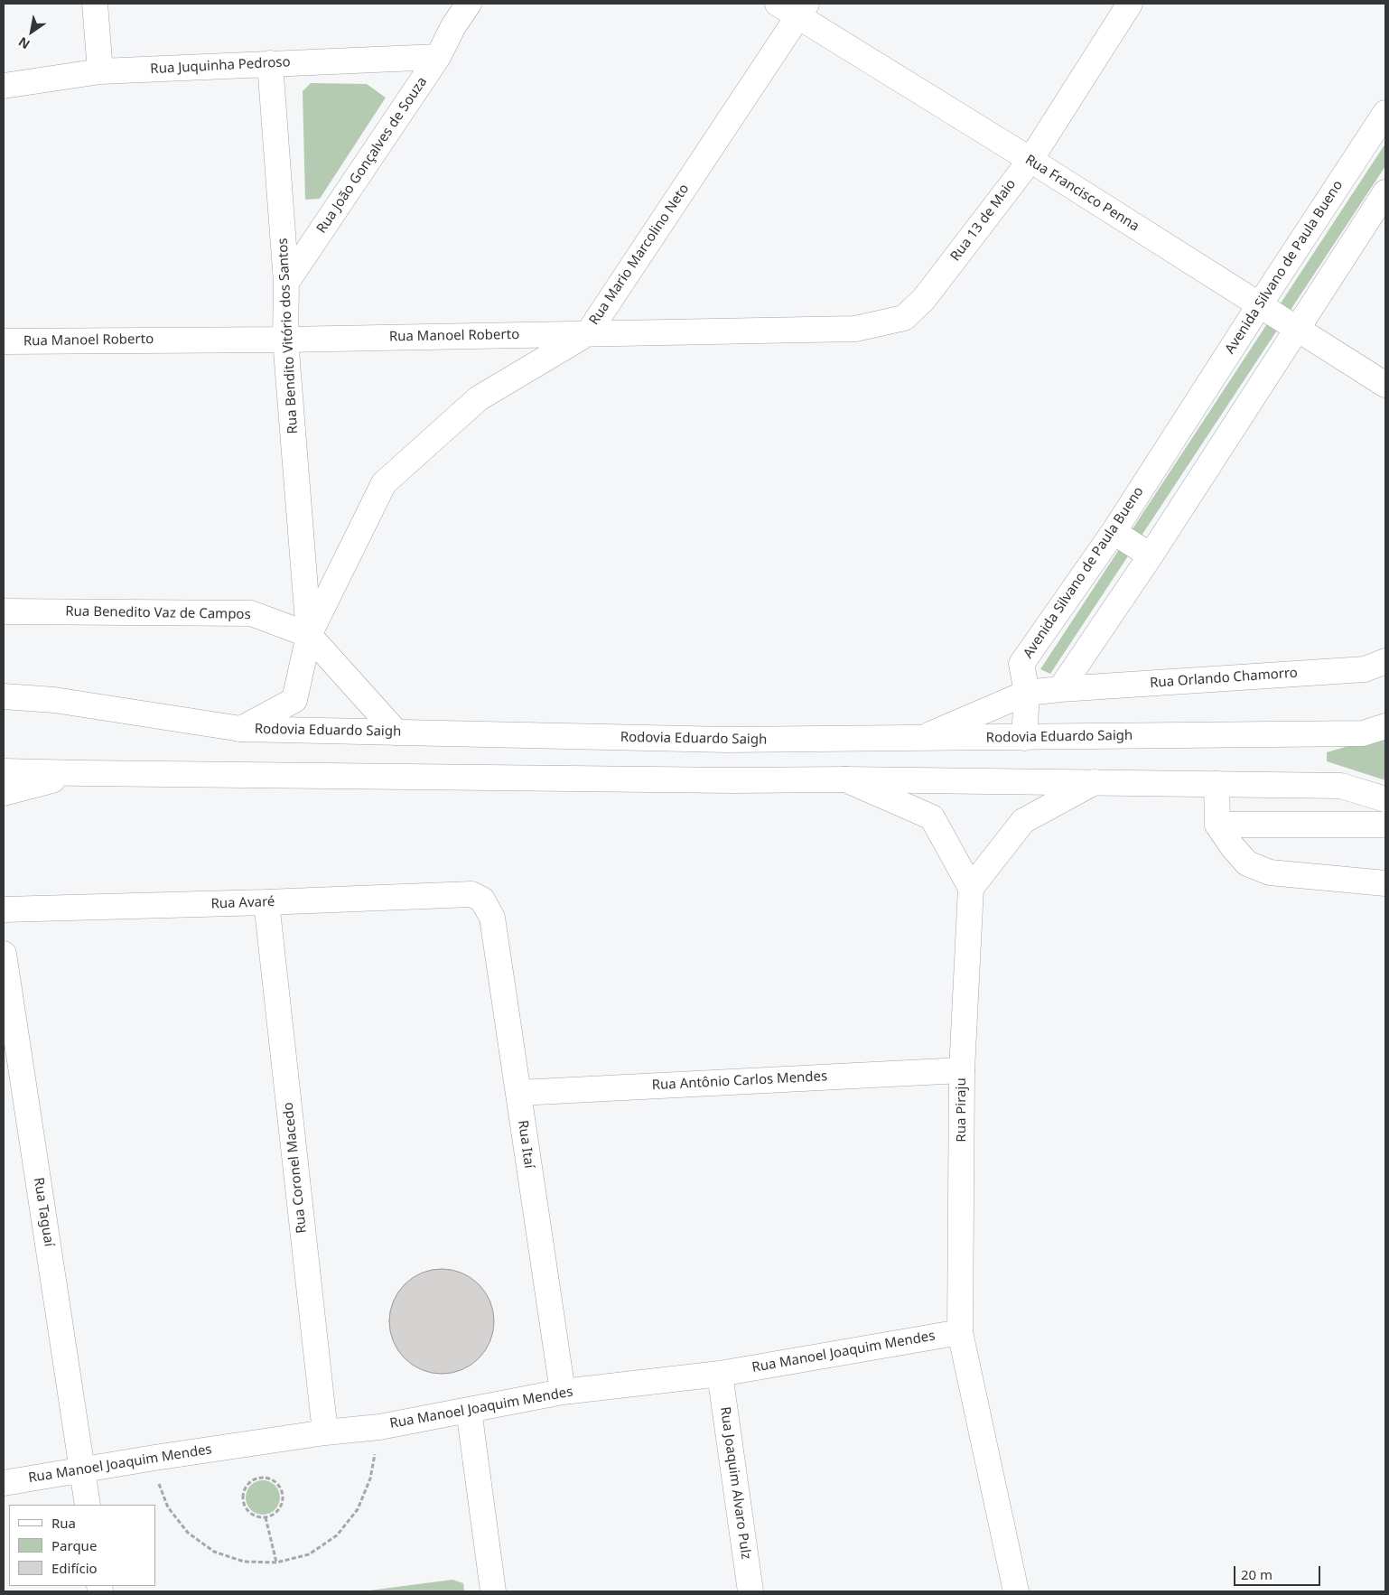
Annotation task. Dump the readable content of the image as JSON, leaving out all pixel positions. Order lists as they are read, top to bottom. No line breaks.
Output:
{"streets":{"main road":["Rua Juquinha Pedroso","Rua João Gonçalves de Souza","Rua Francisco Penna","Rua 13 de Maio","Rua Mario Marcolino Neto","Avenida Silvano de Paula Bueno","Rua Bendito Vitório dos Santos","Rua Manoel Roberto","Rua Benedito Vaz de Campos","Rua Orlando Chamorro","Rodovia Eduardo Saigh","Rua Avaré","Rua Antônio Carlos Mendes","Rua Piraju","Rua Itaí","Rua Coronel Macedo","Rua Taguaí","Rua Manoel Joaquim Mendes","Rua Joaquim Alvaro Pulz"]},"crossings":[["Rua Juquinha Pedroso","Rua João Gonçalves de Souza"],["Rua Juquinha Pedroso","Rua Bendito Vitório dos Santos"],["Rua João Gonçalves de Souza","Rua Bendito Vitório dos Santos"],["Rua Francisco Penna","Rua 13 de Maio"],["Rua Francisco Penna","Rua Mario Marcolino Neto"],["Rua Francisco Penna","Avenida Silvano de Paula Bueno"],["Rua 13 de Maio","Rua Manoel Roberto"],["Rua Mario Marcolino Neto","Rua Bendito Vitório dos Santos"],["Rua Mario Marcolino Neto","Rua Manoel Roberto"],["Rua Mario Marcolino Neto","Rua Benedito Vaz de Campos"],["Avenida Silvano de Paula Bueno","Rodovia Eduardo Saigh"],["Rua Bendito Vitório dos Santos","Rua Manoel Roberto"],["Rua Bendito Vitório dos Santos","Rua Benedito Vaz de Campos"],["Rua Avaré","Rua Itaí"],["Rua Avaré","Rua Coronel Macedo"],["Rua Antônio Carlos Mendes","Rua Piraju"],["Rua Antônio Carlos Mendes","Rua Itaí"],["Rua Piraju","Rua Manoel Joaquim Mendes"],["Rua Itaí","Rua Manoel Joaquim Mendes"],["Rua Coronel Macedo","Rua Manoel Joaquim Mendes"],["Rua Taguaí","Rua Manoel Joaquim Mendes"],["Rua Manoel Joaquim Mendes","Rua Joaquim Alvaro Pulz"]],"legend":["Rua","Parque","Edifício"],"scale_bar":"20 m","north":"bottom left"}
